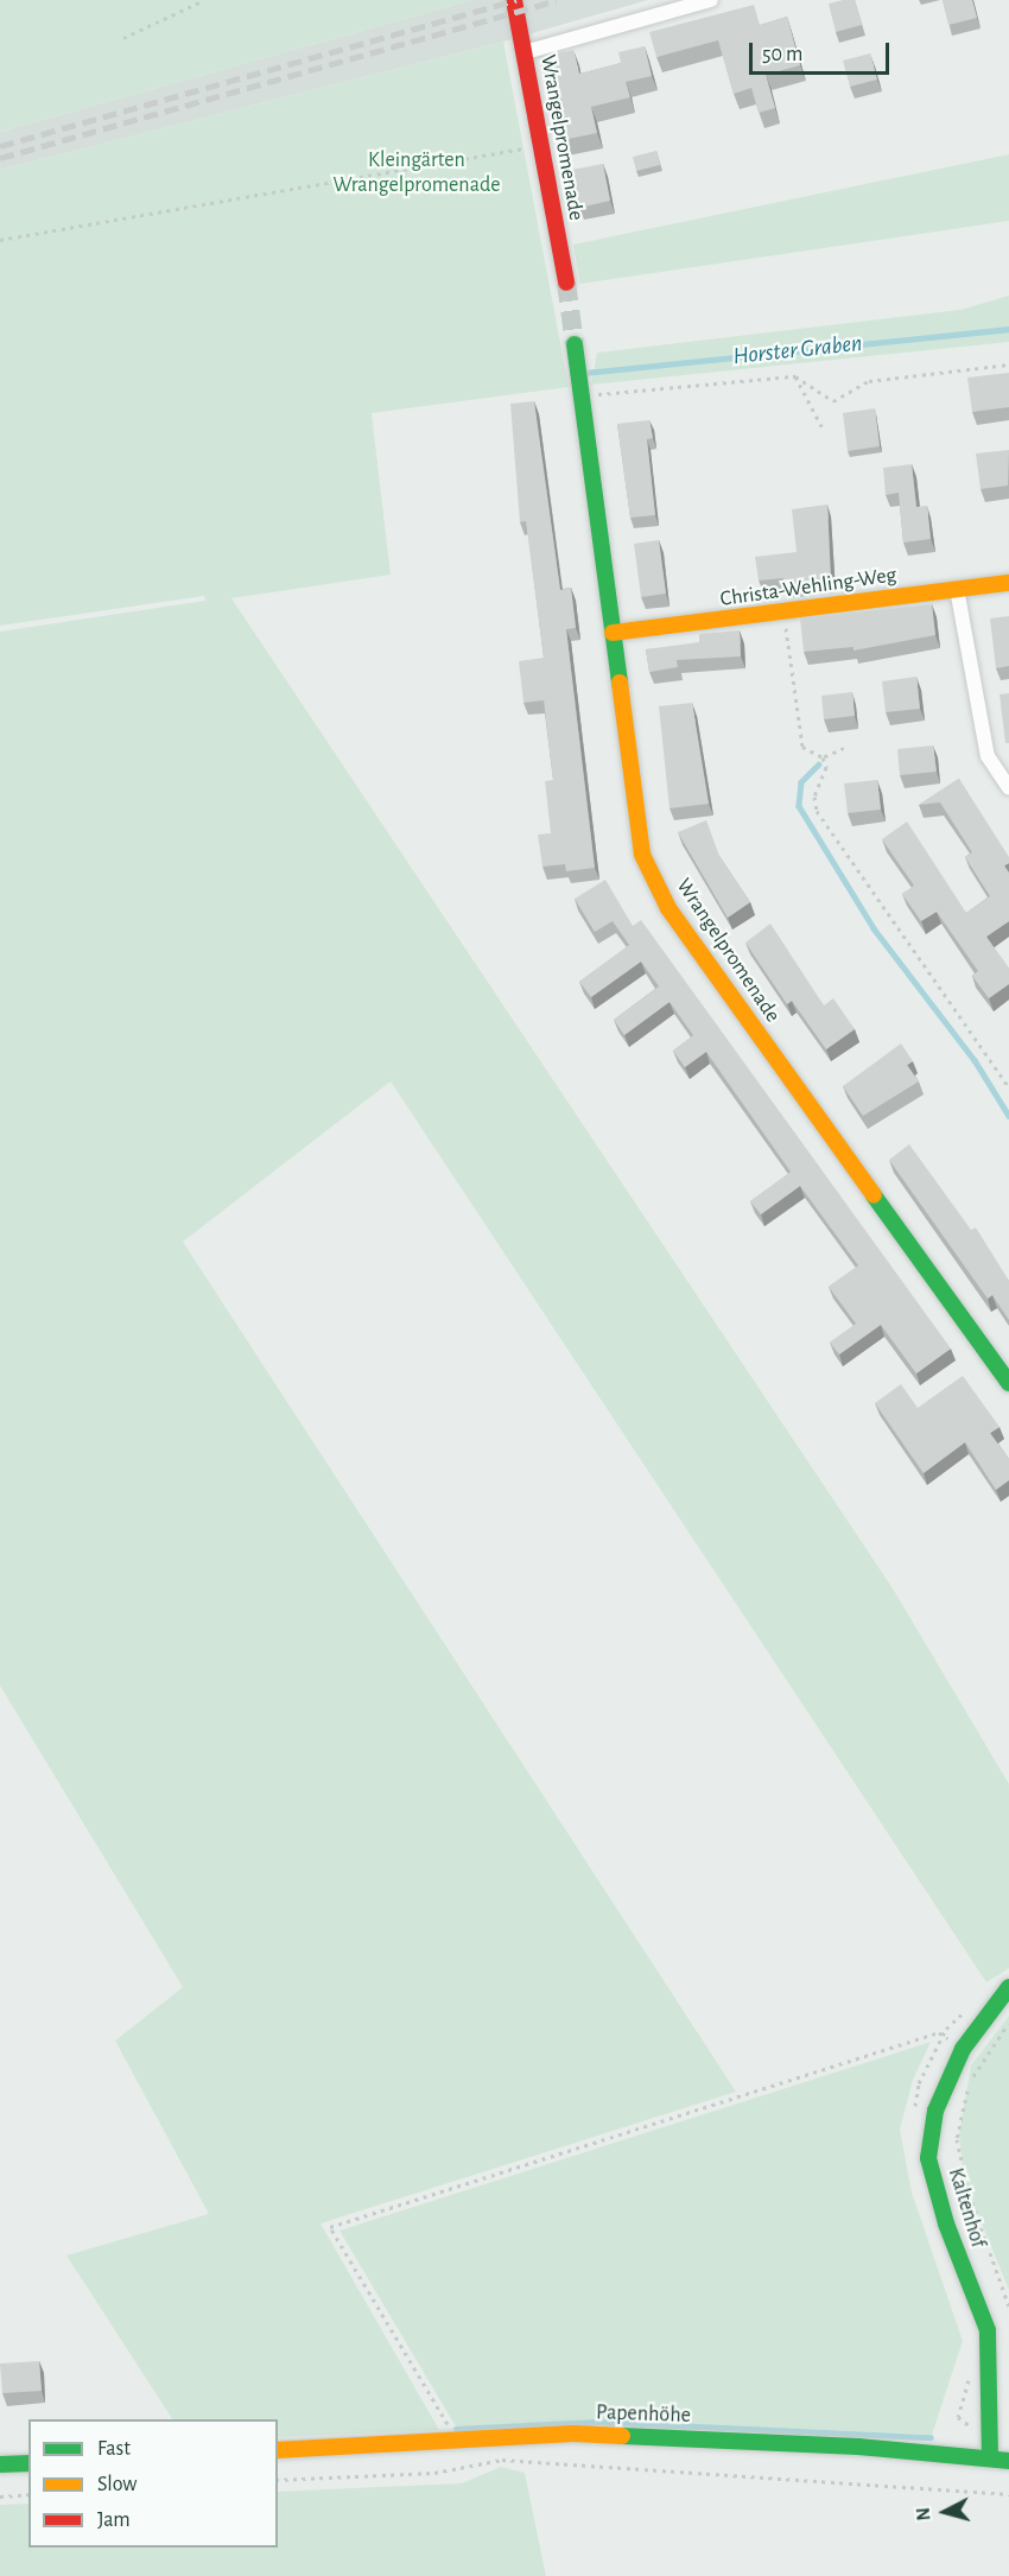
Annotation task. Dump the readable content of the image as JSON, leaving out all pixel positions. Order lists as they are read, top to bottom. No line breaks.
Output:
{"streets":{"street":["Wrangelpromenade","Christa-Wehling-Weg","Kaltenhof","Papenhöhe"]},"crossings":[["Wrangelpromenade","Christa-Wehling-Weg"],["Kaltenhof","Papenhöhe"]],"water":["Horster Graben"],"parks":["Kleingärten Wrangelpromenade"],"legend":["Fast","Slow","Jam"],"scale_bar":"50 m","north":"left"}
